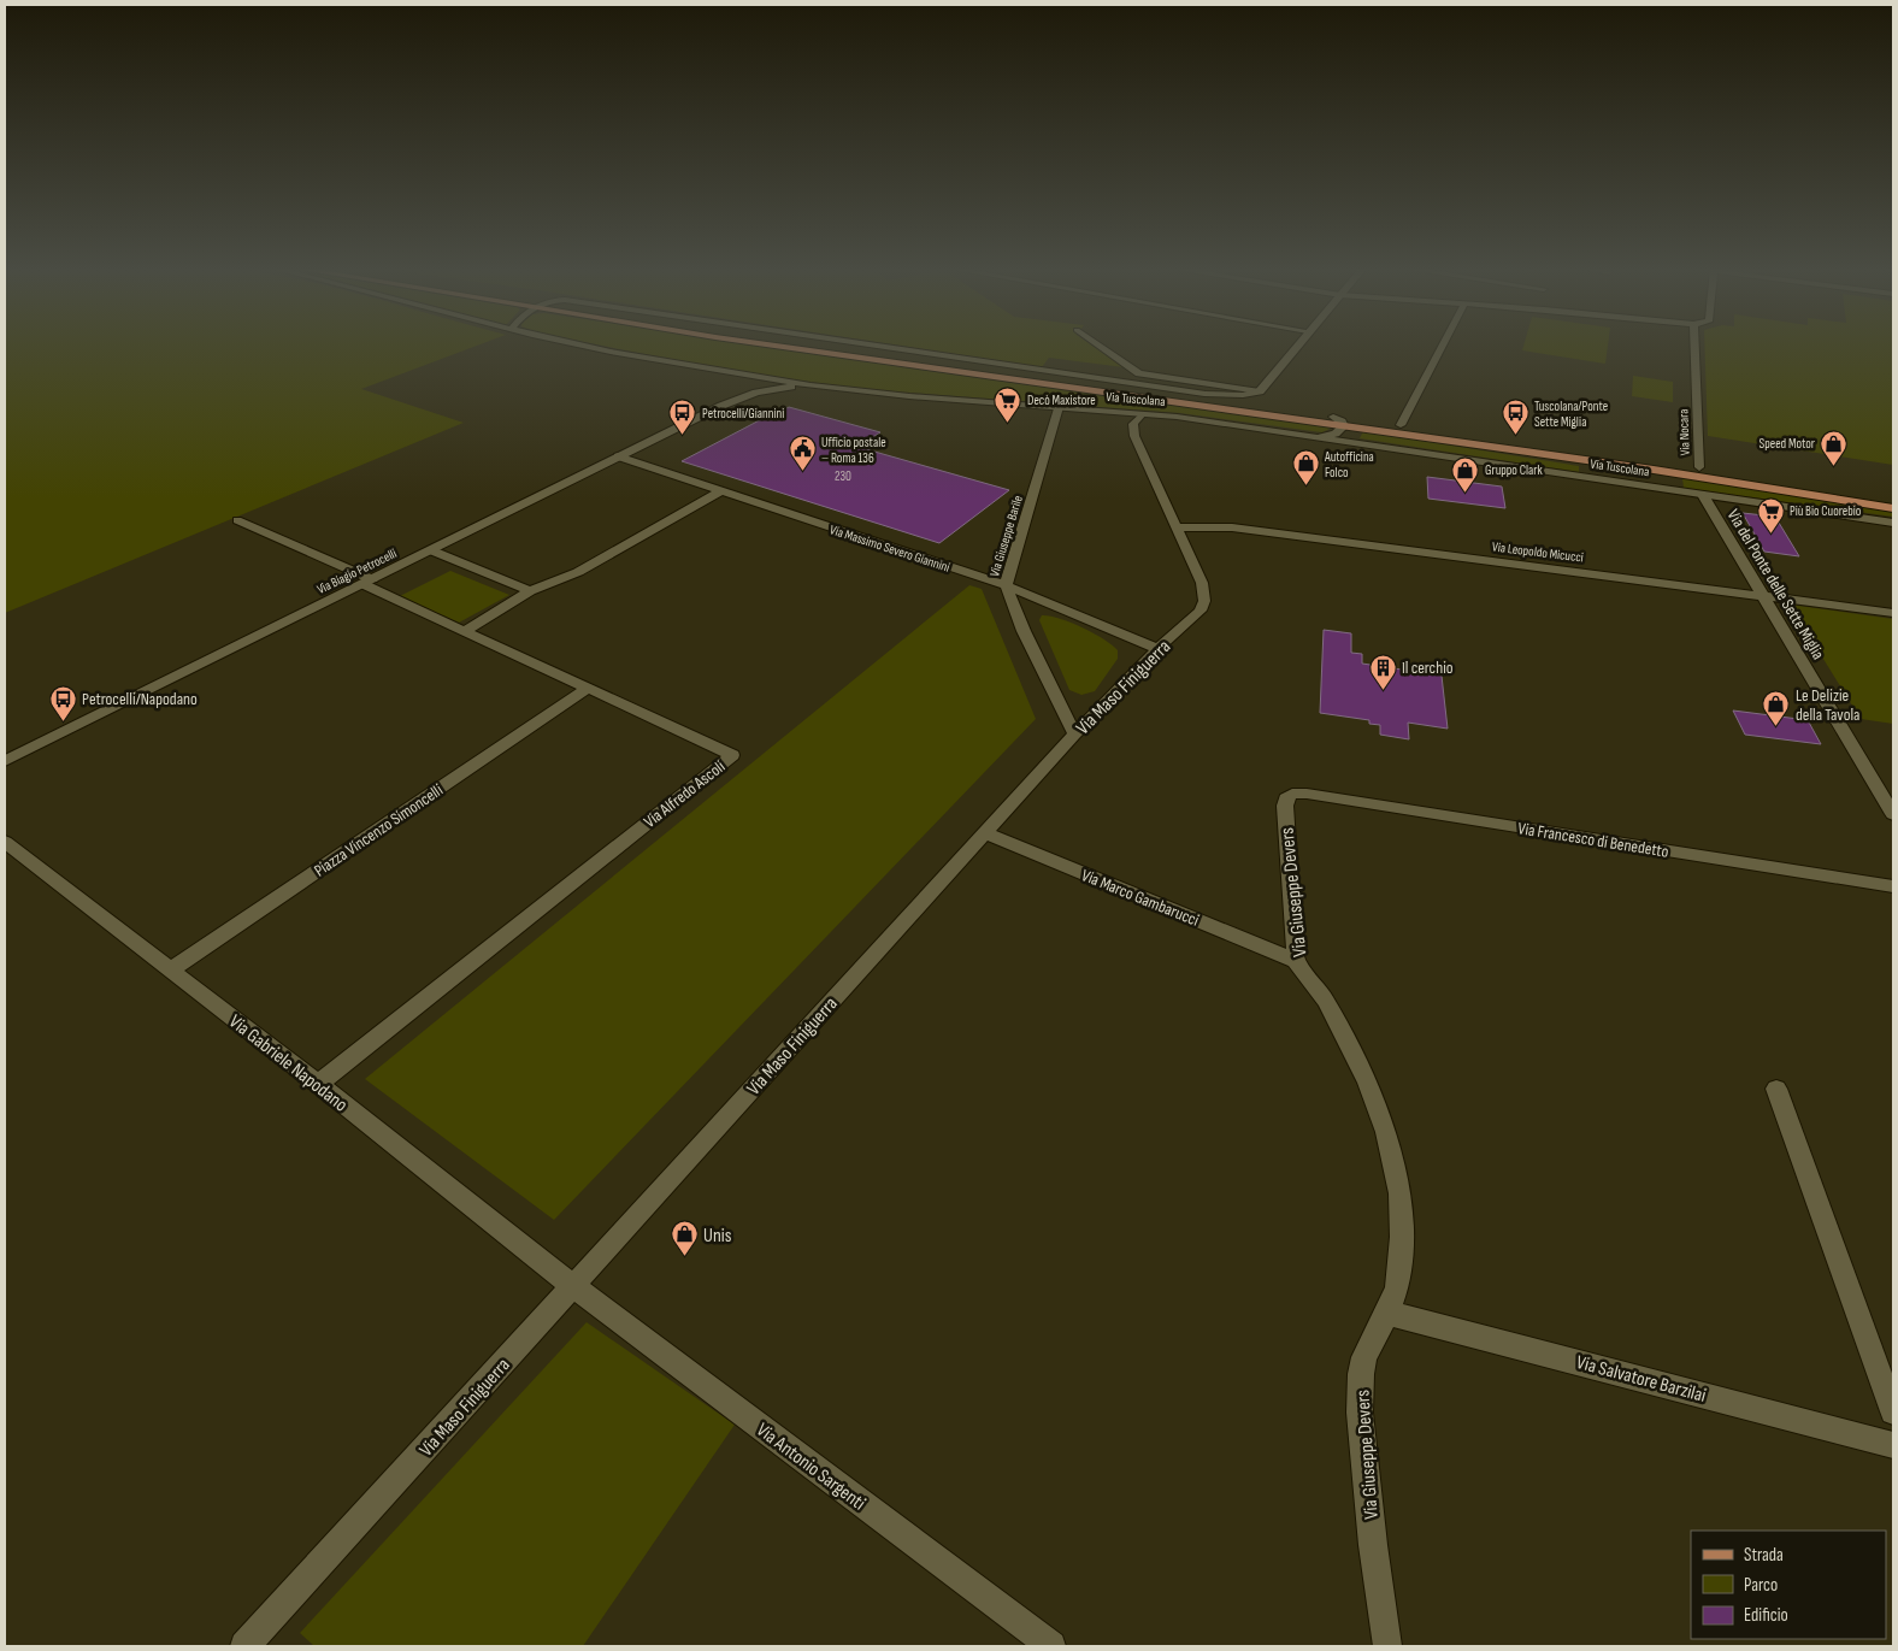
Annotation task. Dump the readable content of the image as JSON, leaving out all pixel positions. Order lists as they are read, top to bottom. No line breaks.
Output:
{"streets":{"main road":["Via Tuscolana"],"street":["Via Nocara","Via Giuseppe Barile","Via Massimo Severo Giannini","Via Leopoldo Micucci","Via Biagio Petrocelli","Via del Ponte delle Sette Miglia","Via Maso Finiguerra","Via Alfredo Ascoli","Piazza Vincenzo Simoncelli","Via Francesco di Benedetto","Via Giuseppe Devers","Via Marco Gambarucci","Via Gabriele Napodano","Via Salvatore Barzilai","Via Antonio Sargenti"]},"crossings":[["Via Tuscolana","Via Nocara"],["Via Tuscolana","Via Giuseppe Barile"],["Via Tuscolana","Via Biagio Petrocelli"],["Via Tuscolana","Via del Ponte delle Sette Miglia"],["Via Tuscolana","Via Maso Finiguerra"],["Via Giuseppe Barile","Via Massimo Severo Giannini"],["Via Giuseppe Barile","Via Maso Finiguerra"],["Via Massimo Severo Giannini","Via Biagio Petrocelli"],["Via Massimo Severo Giannini","Via Maso Finiguerra"],["Via Leopoldo Micucci","Via del Ponte delle Sette Miglia"],["Via Leopoldo Micucci","Via Maso Finiguerra"],["Via Biagio Petrocelli","Via Alfredo Ascoli"],["Via Maso Finiguerra","Via Marco Gambarucci"],["Via Maso Finiguerra","Via Gabriele Napodano"],["Via Maso Finiguerra","Via Antonio Sargenti"],["Via Alfredo Ascoli","Piazza Vincenzo Simoncelli"],["Via Alfredo Ascoli","Via Gabriele Napodano"],["Piazza Vincenzo Simoncelli","Via Gabriele Napodano"],["Via Francesco di Benedetto","Via Giuseppe Devers"],["Via Giuseppe Devers","Via Marco Gambarucci"],["Via Giuseppe Devers","Via Salvatore Barzilai"],["Via Gabriele Napodano","Via Antonio Sargenti"]],"places":{"supermarket":["Decò Maxistore","Più Bio Cuorebio"],"bus stop":["Petrocelli/Giannini","Tuscolana/Ponte Sette Miglia","Petrocelli/Napodano"],"shop":["Speed Motor","Autofficina Folco","Gruppo Clark","Le Delizie della Tavola","Unis"],"public building":["Ufficio postale – Roma 136"],"building":["Il cerchio"]},"house_numbers":["230"],"legend":["Strada","Parco","Edificio"]}
